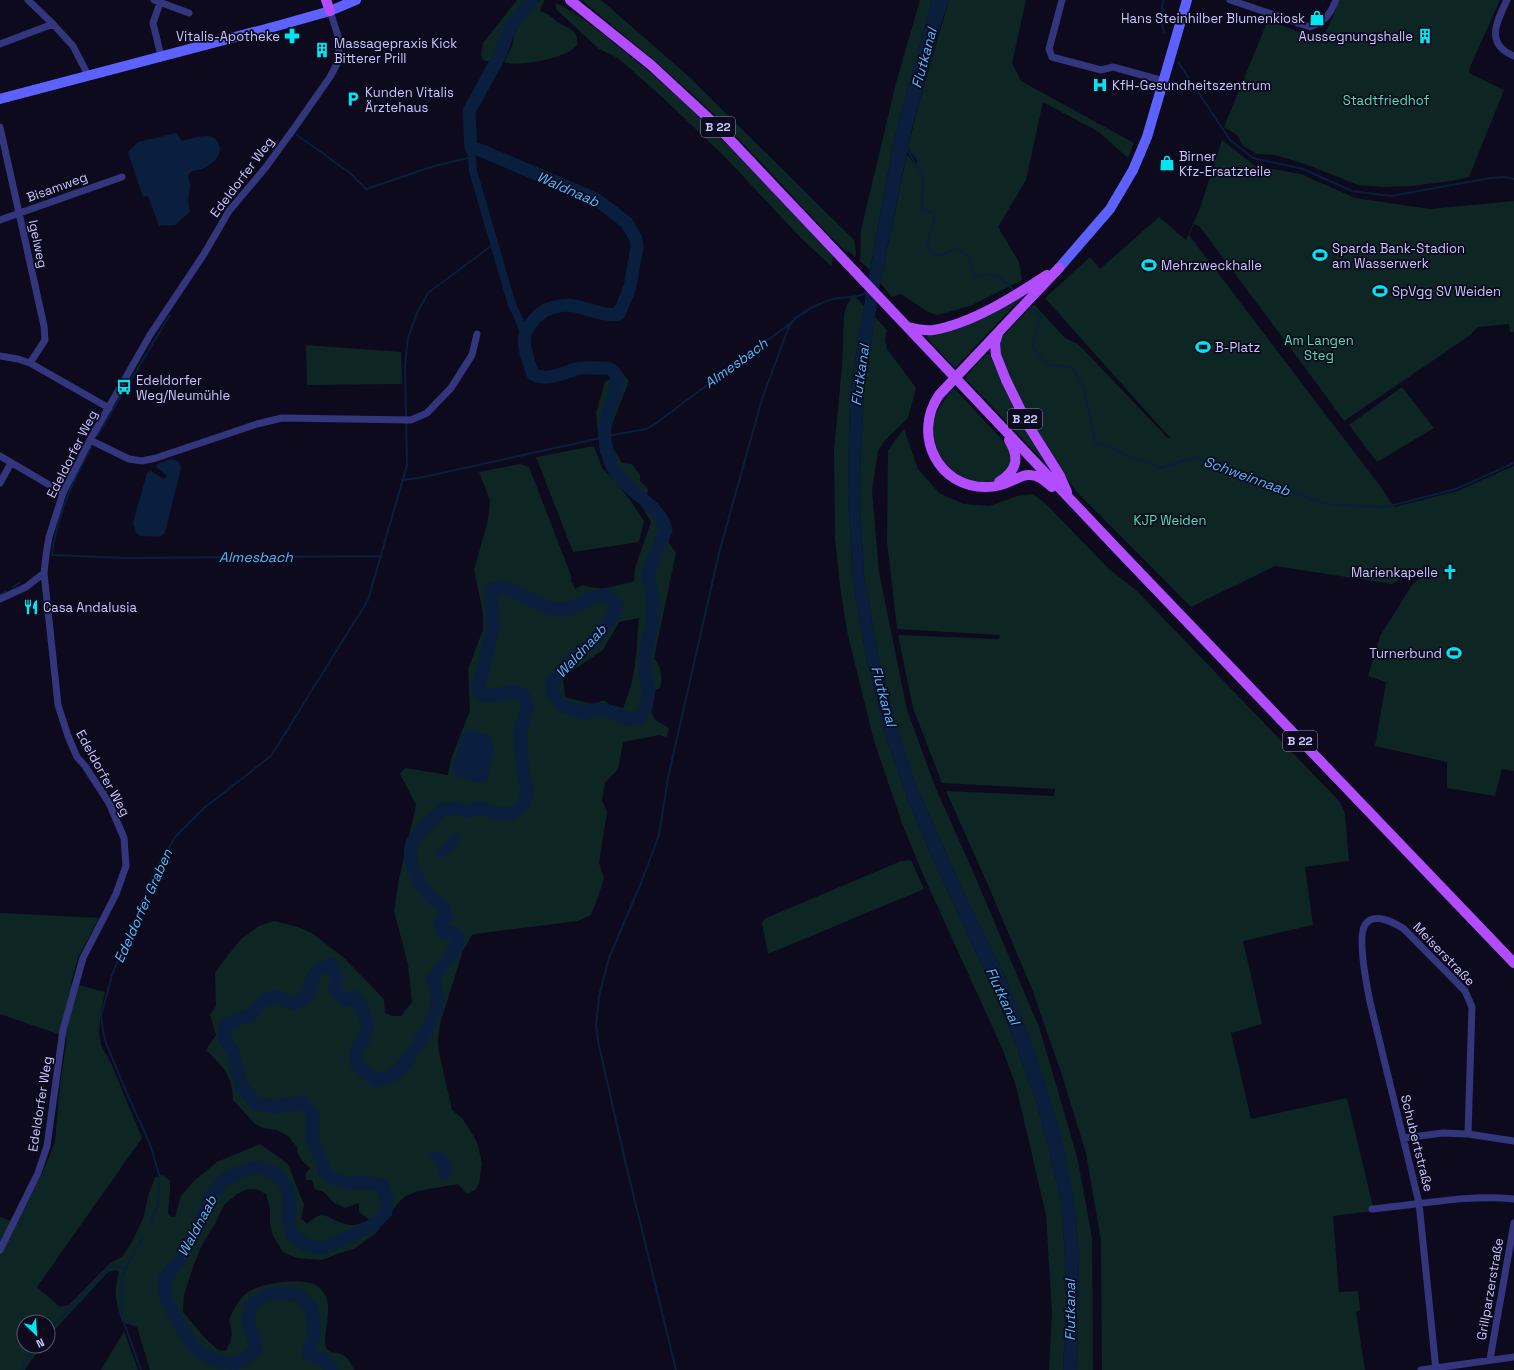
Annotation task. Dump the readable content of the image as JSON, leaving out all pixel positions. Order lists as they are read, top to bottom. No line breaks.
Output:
{"streets":{"main road":["B 22"],"street":["Edeldorfer Weg","Bisamweg","Igelweg","Meiserstraße","Schubertstraße","Grillparzerstraße"]},"crossings":[["Bisamweg","Igelweg"],["Meiserstraße","Schubertstraße"]],"water":["Flutkanal","Waldnaab","Almesbach","Schweinnaab","Edeldorfer Graben"],"parks":["Stadtfriedhof","Am Langen Steg","KJP Weiden"],"places":{"shop":["Hans Steinhilber Blumenkiosk","Birner Kfz-Ersatzteile"],"pharmacy":["Vitalis-Apotheke"],"building":["Aussegnungshalle","Massagepraxis Kick Bitterer Prill"],"hospital":["KfH-Gesundheitszentrum"],"parking":["Kunden Vitalis Ärztehaus"],"sports":["Sparda Bank-Stadion am Wasserwerk","Mehrzweckhalle","SpVgg SV Weiden","B-Platz","Turnerbund"],"bus stop":["Edeldorfer Weg/Neumühle"],"church":["Marienkapelle"],"restaurant":["Casa Andalusia"]},"north":"bottom right"}
